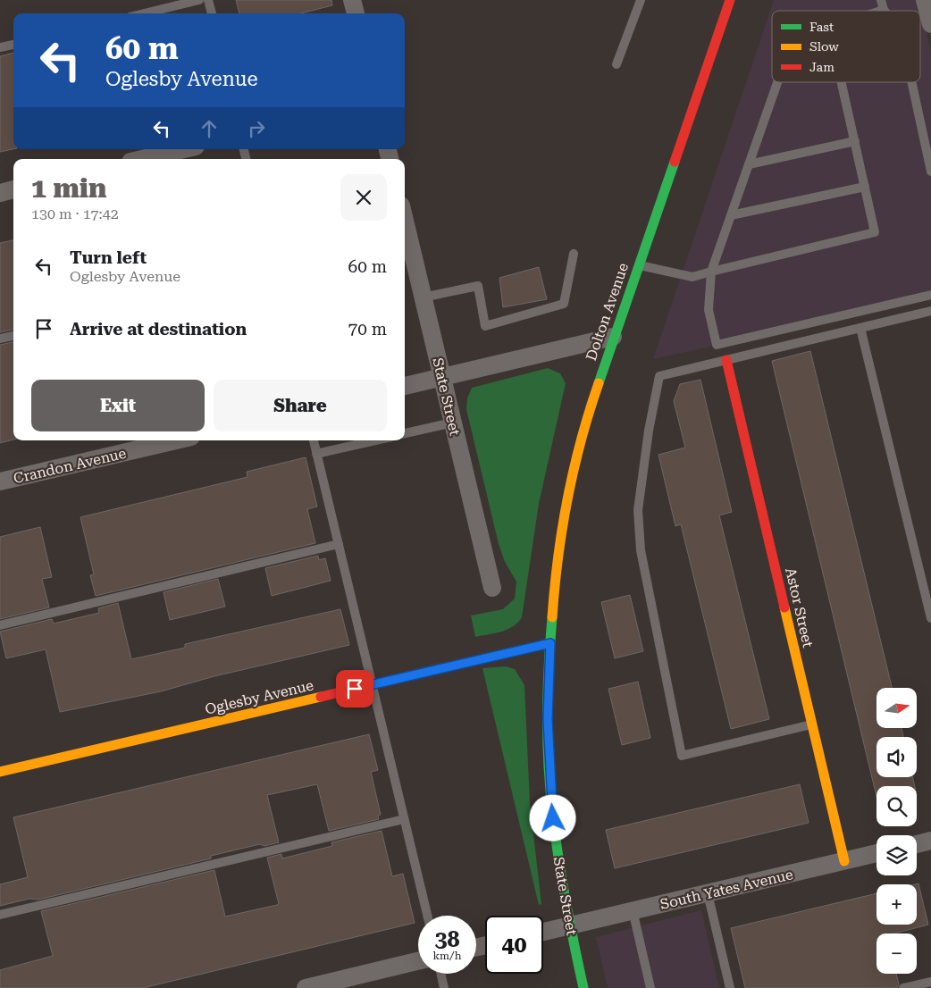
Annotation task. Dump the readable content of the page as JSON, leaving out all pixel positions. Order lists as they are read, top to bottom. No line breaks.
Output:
{"streets":{"street":["Dolton Avenue","State Street","Crandon Avenue","Astor Street","Oglesby Avenue","South Yates Avenue"]},"crossings":[["Dolton Avenue","State Street"],["Dolton Avenue","Oglesby Avenue"],["State Street","Oglesby Avenue"],["State Street","South Yates Avenue"],["Astor Street","South Yates Avenue"]],"legend":["Fast","Slow","Jam"],"north":"right","page":{"turn":["60 m","Oglesby Avenue"],"heading":["1 min","130 m · 17:42"],"list":[{"name":"Turn left","note":"Oglesby Avenue","value":"60 m"},{"name":"Arrive at destination","value":"70 m"}],"buttons":["Exit","Share"],"map_buttons":["+","−"],"speed":"38 km/h","limit":"40"}}
